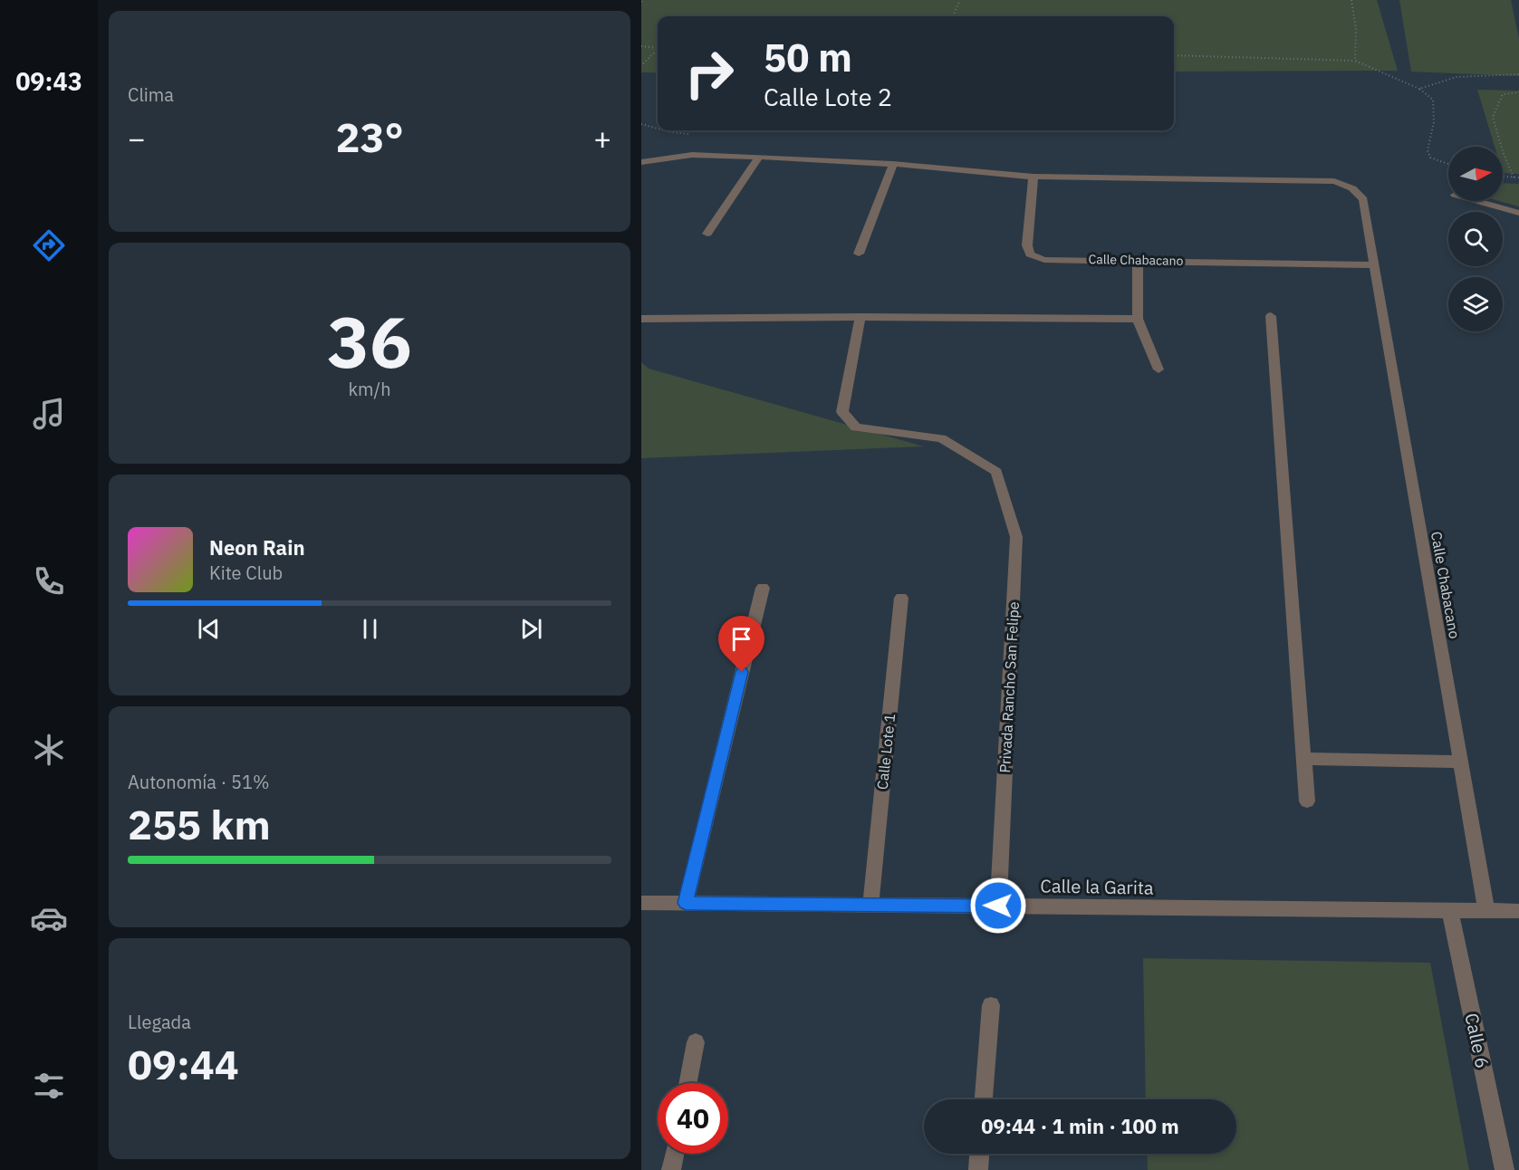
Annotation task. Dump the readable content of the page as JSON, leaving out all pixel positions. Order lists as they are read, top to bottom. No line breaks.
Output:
{"streets":{"street":["Calle Chabacano","Privada Rancho San Felipe","Calle Lote 1","Calle la Garita","Calle 6"]},"crossings":[["Calle Chabacano","Calle la Garita"],["Privada Rancho San Felipe","Calle la Garita"],["Calle Lote 1","Calle la Garita"],["Calle la Garita","Calle 6"]],"north":"right","page":{"tabs":"09:43","tile":["Clima",["36","km/h"],["Autonomía · 51%","255 km"],["Llegada","09:44"]],"turn":["50 m","Calle Lote 2"],"heat":["−","23°","+"],"song":["Neon Rain","Kite Club"],"limit":"40","trip":"09:44 · 1 min · 100 m"}}
